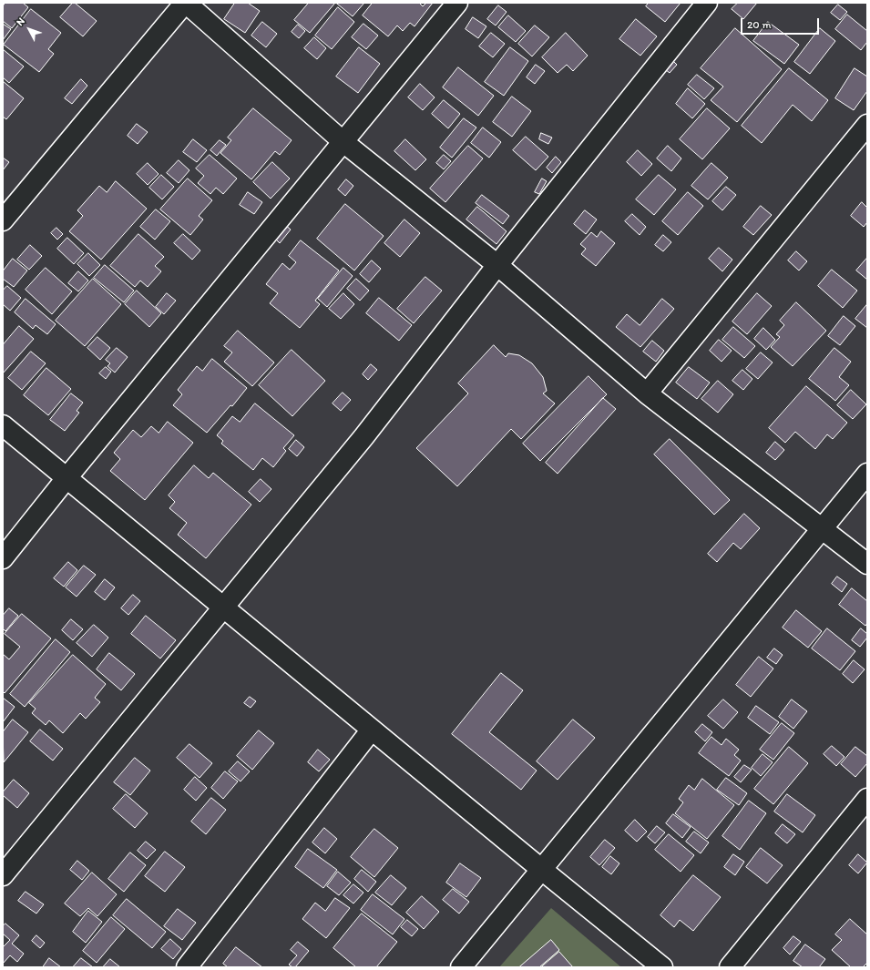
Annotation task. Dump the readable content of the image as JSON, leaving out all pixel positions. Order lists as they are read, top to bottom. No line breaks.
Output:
{"scale_bar":"20 m","north":"top left"}
